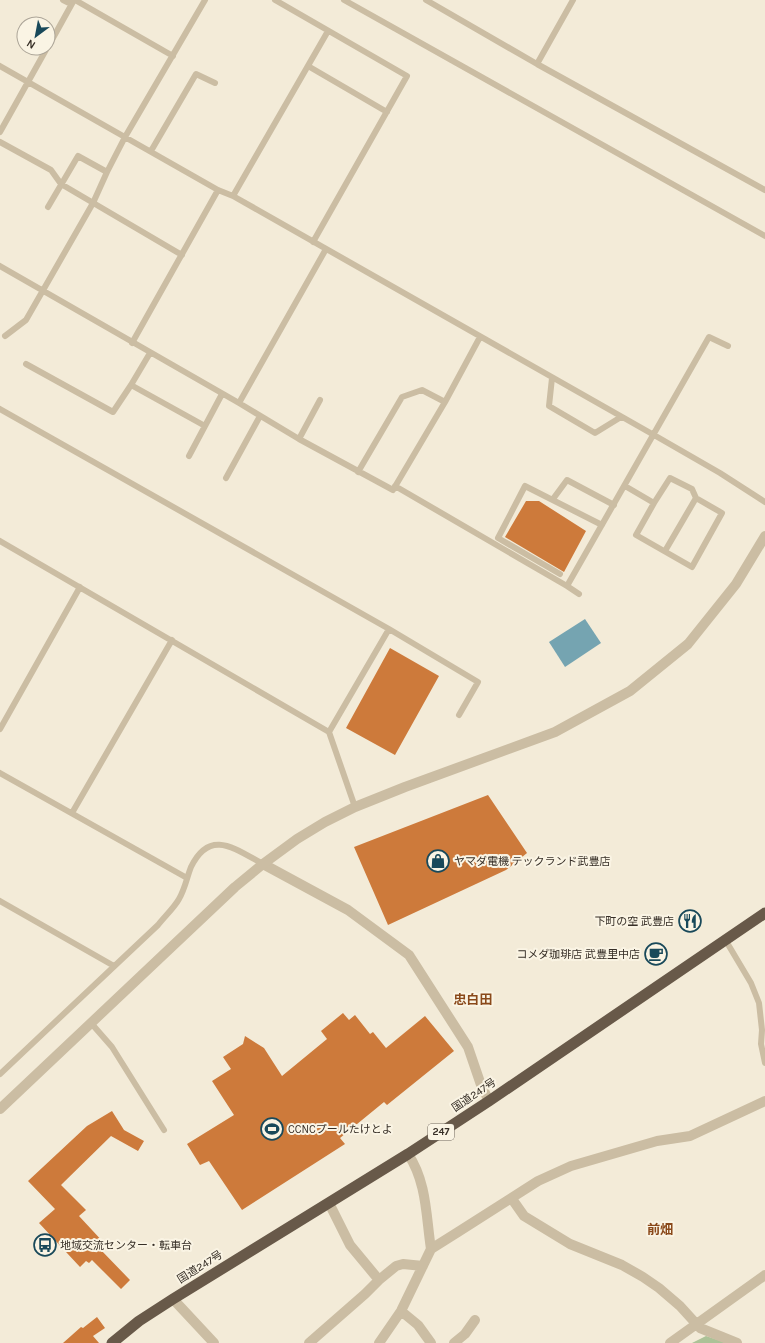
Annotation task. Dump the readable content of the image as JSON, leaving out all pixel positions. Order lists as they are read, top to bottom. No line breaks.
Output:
{"streets":{"highway":["国道247号","247"]},"districts":["忠白田","前畑"],"places":{"shop":["ヤマダ電機 テックランド武豊店"],"restaurant":["下町の空 武豊店"],"cafe":["コメダ珈琲店 武豊里中店"],"sports":["CCNCプールたけとよ"],"bus stop":["地域交流センター・転車台"]},"north":"bottom left"}
